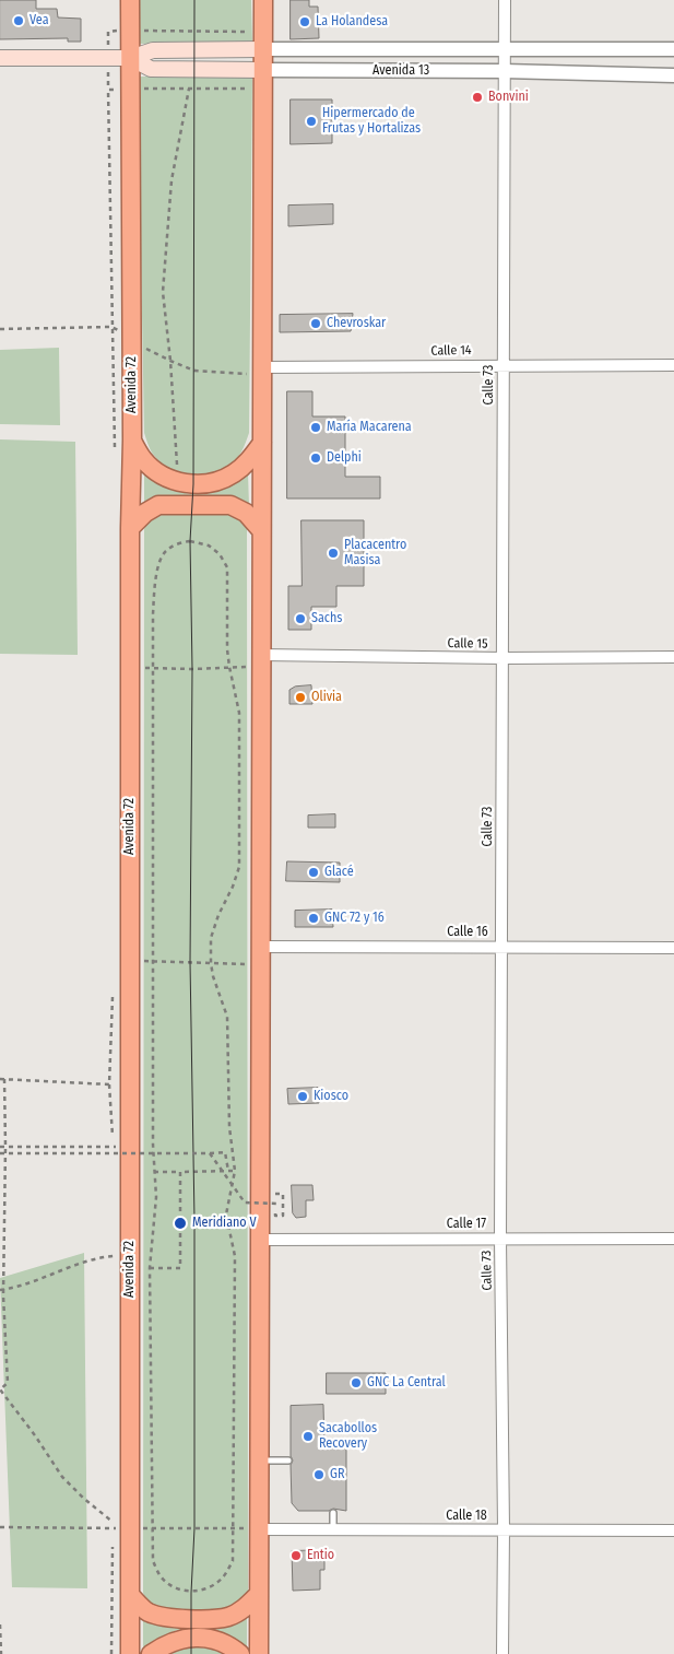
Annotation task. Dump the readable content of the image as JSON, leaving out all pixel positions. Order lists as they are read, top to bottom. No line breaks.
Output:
{"streets":{"highway":["Avenida 72"],"main road":["Avenida 13"],"street":["Calle 14","Calle 73","Calle 15","Calle 16","Calle 17","Calle 18"]},"crossings":[["Avenida 13","Avenida 72"],["Avenida 13","Calle 73"],["Calle 14","Calle 73"],["Calle 73","Calle 15"],["Calle 73","Calle 16"],["Calle 73","Calle 17"],["Calle 73","Calle 18"]],"places":["Vea","La Holandesa","Bonvini","Hipermercado de Frutas y Hortalizas","Chevroskar","María Macarena","Delphi","Placacentro Masisa","Sachs","Olivia","Glacé","GNC 72 y 16","Kiosco","Meridiano V","GNC La Central","Sacabollos Recovery","GR","Entio"]}
